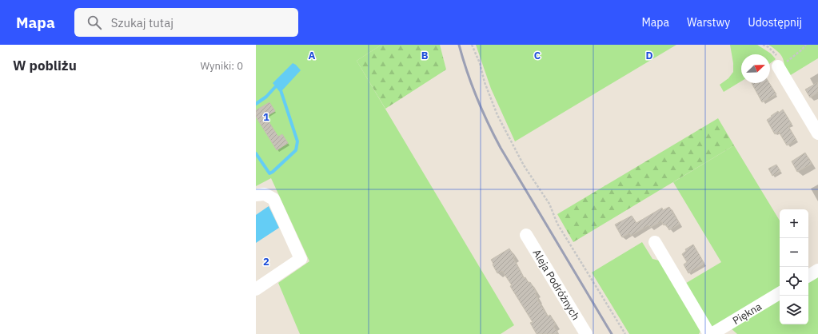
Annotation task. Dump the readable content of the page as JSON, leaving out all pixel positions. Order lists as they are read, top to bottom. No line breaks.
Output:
{"streets":{"street":["Aleja Podróżnych","Piękna"]},"north":"top right","page":{"header":"Mapa","search":"Szukaj tutaj","nav":["Mapa","Warstwy","Udostępnij"],"heading":["W pobliżu","Wyniki: 0"],"map_buttons":["+","−"]},"grid":{"columns":["A","B","C","D"],"rows":["1","2"]}}
